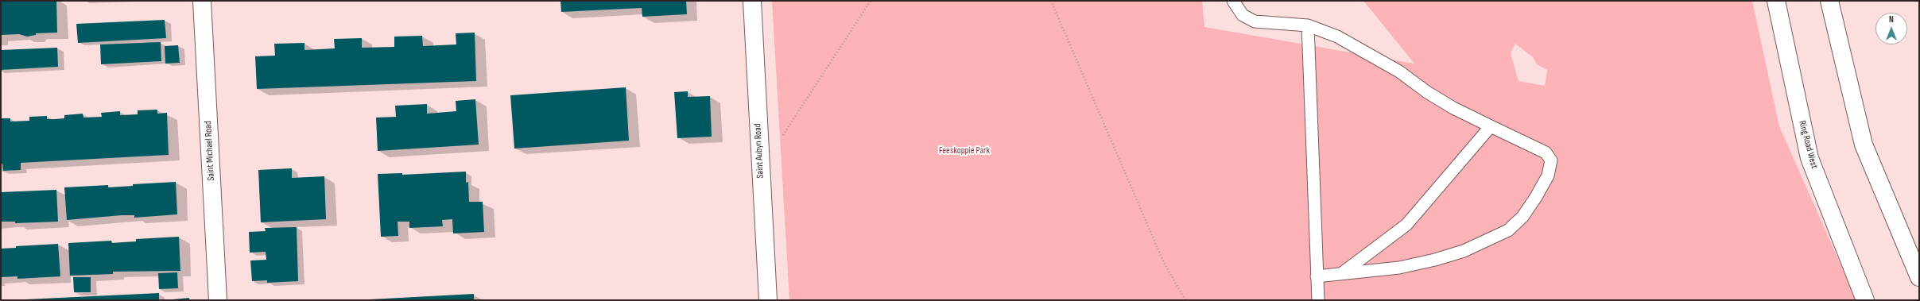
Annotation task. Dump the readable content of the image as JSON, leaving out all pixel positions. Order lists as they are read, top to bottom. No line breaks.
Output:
{"streets":{"street":["Ring Road West","Saint Michael Road","Saint Aubyn Road"]},"parks":["Feeskoppie Park"],"north":"top"}
